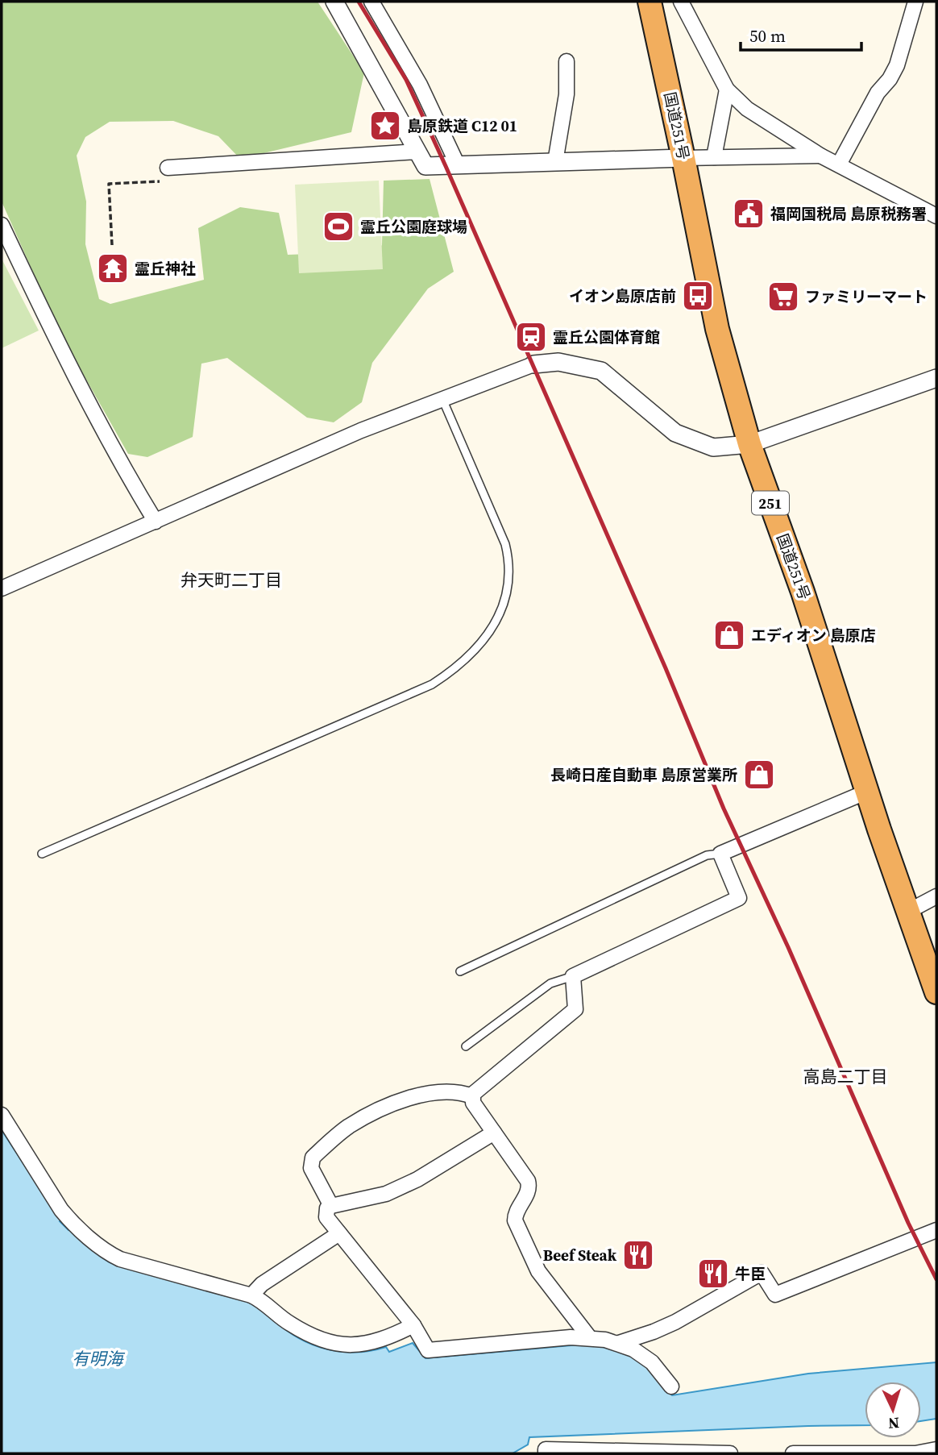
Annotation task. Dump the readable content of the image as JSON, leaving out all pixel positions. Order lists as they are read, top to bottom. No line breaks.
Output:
{"streets":{"highway":["国道251号","251"]},"districts":["弁天町二丁目","高島二丁目"],"water":["有明海"],"places":{"place":["島原鉄道 C12 01"],"public building":["福岡国税局 島原税務署"],"sports":["霊丘公園庭球場"],"temple":["霊丘神社"],"bus stop":["イオン島原店前"],"supermarket":["ファミリーマート"],"station":["霊丘公園体育館"],"shop":["エディオン 島原店","長崎日産自動車 島原営業所"],"restaurant":["Beef Steak","牛臣"]},"scale_bar":"50 m","north":"bottom"}
